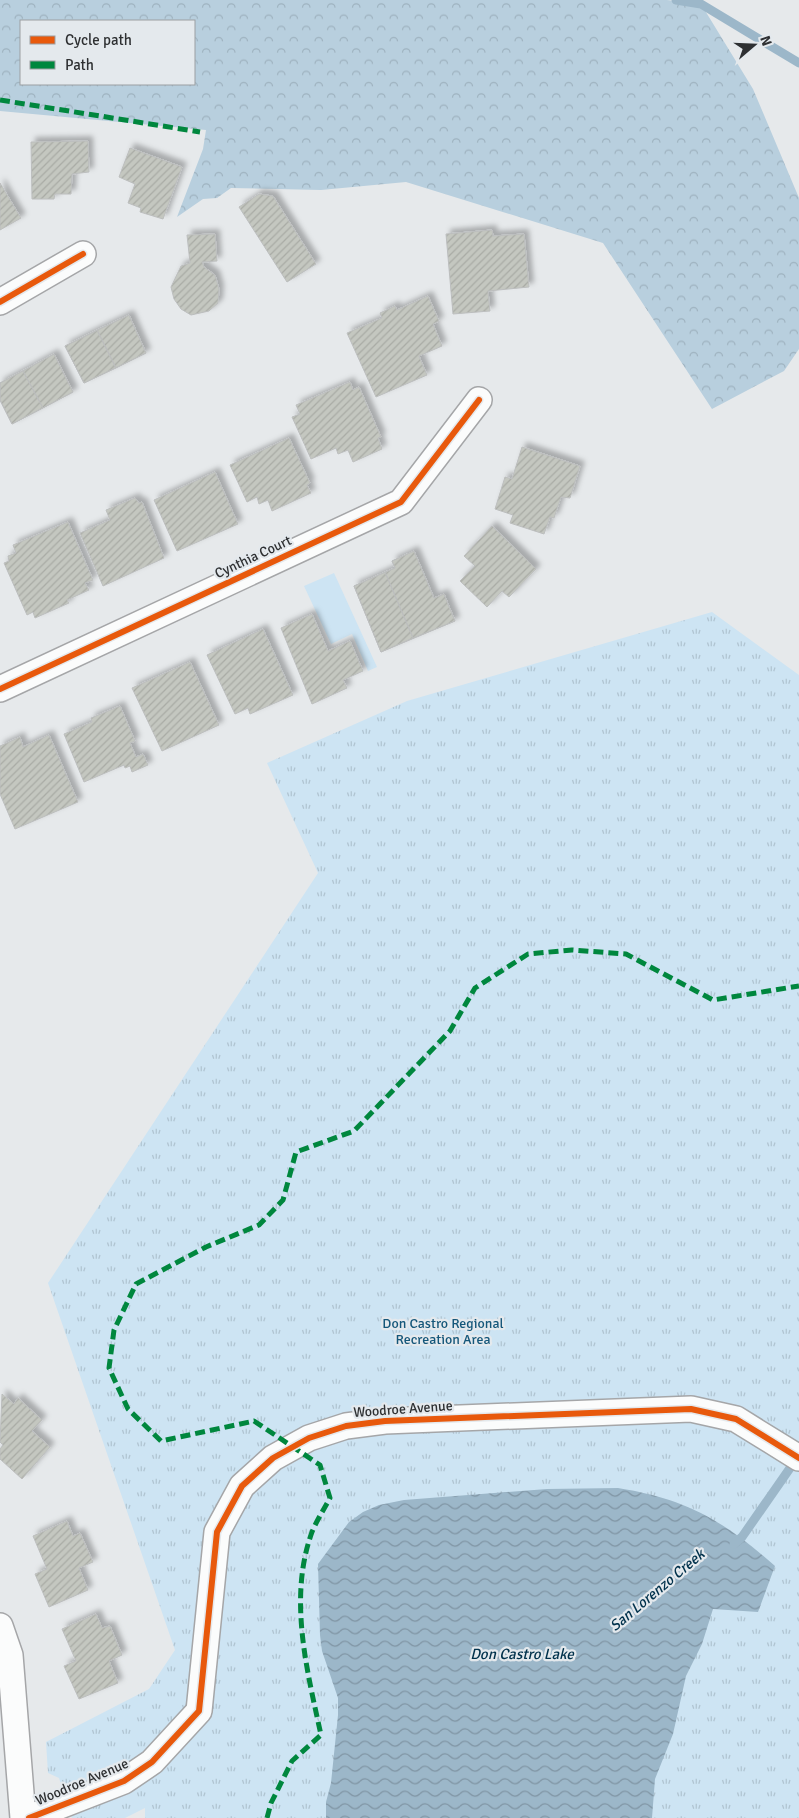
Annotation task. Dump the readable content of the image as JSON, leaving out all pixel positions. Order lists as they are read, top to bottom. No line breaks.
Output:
{"streets":{"street":["Cynthia Court","Woodroe Avenue"]},"water":["San Lorenzo Creek","Don Castro Lake"],"parks":["Don Castro Regional Recreation Area"],"legend":["Cycle path","Path"],"north":"right"}
